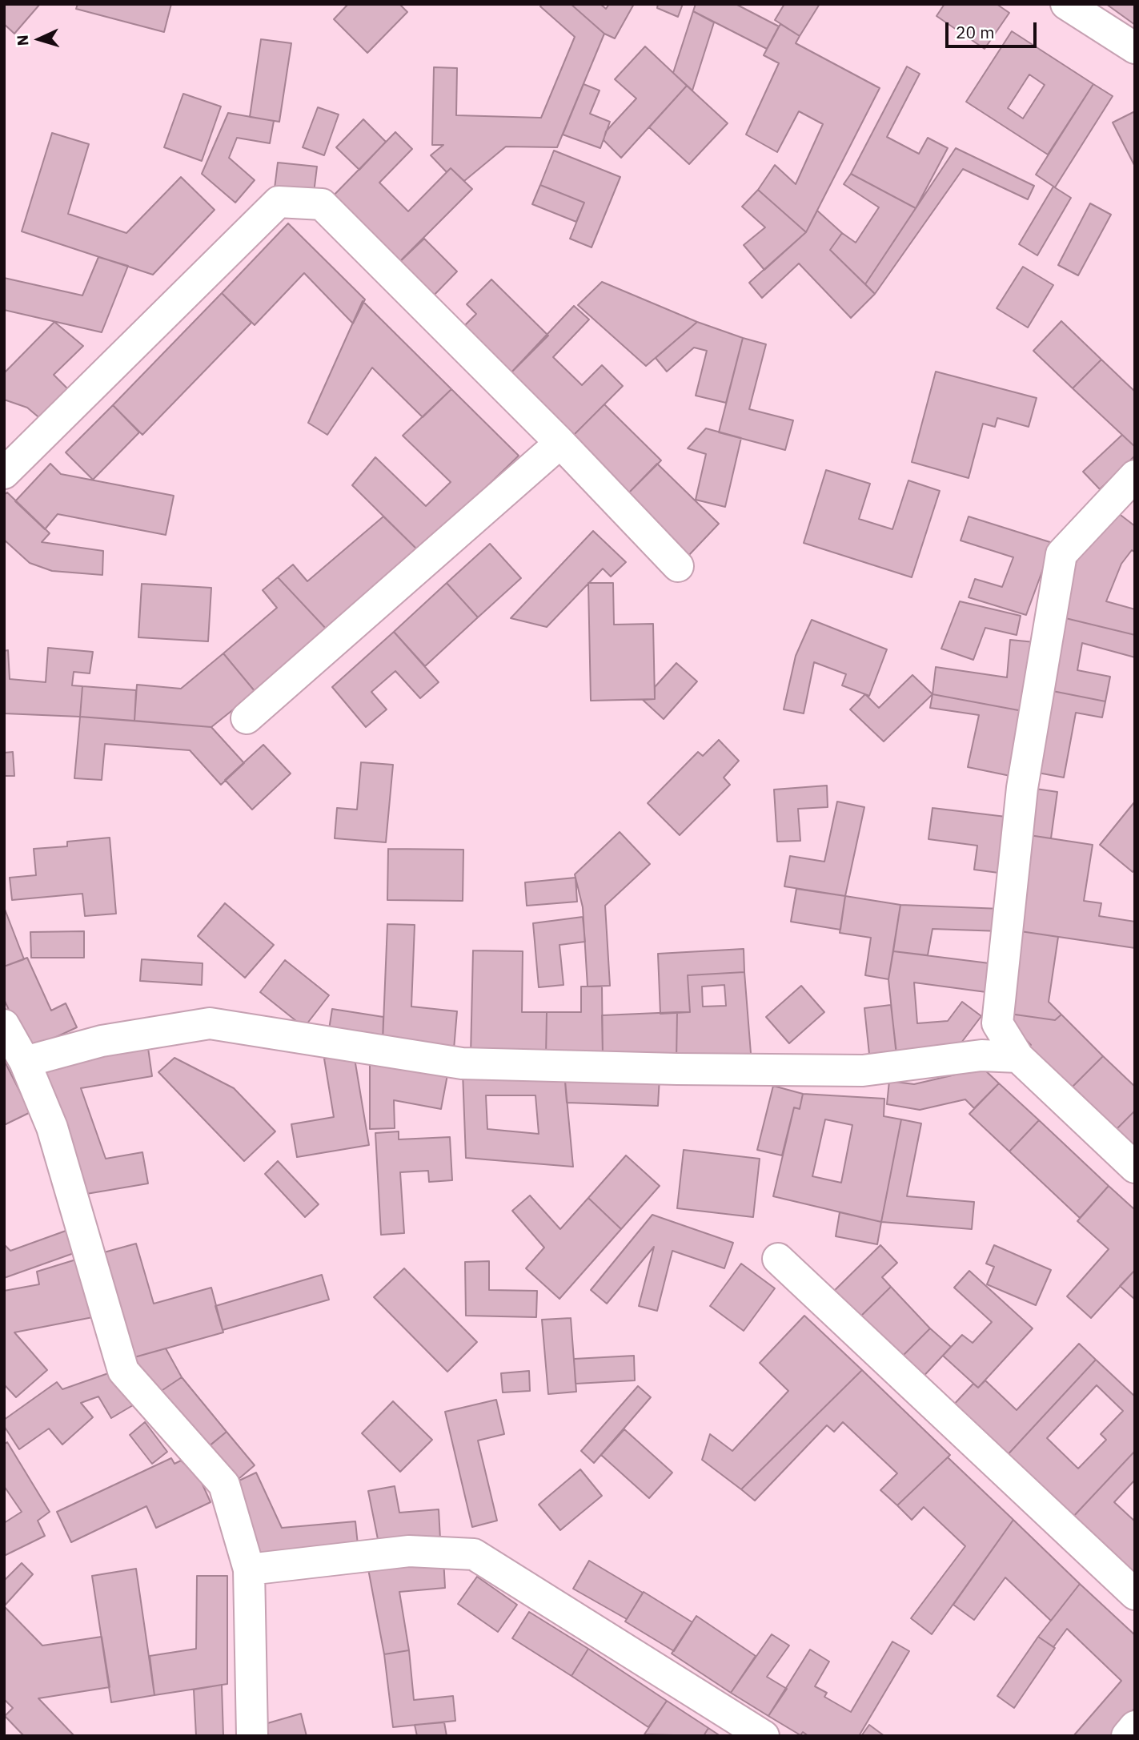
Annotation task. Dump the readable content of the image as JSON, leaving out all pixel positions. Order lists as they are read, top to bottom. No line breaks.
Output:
{"scale_bar":"20 m","north":"left"}
